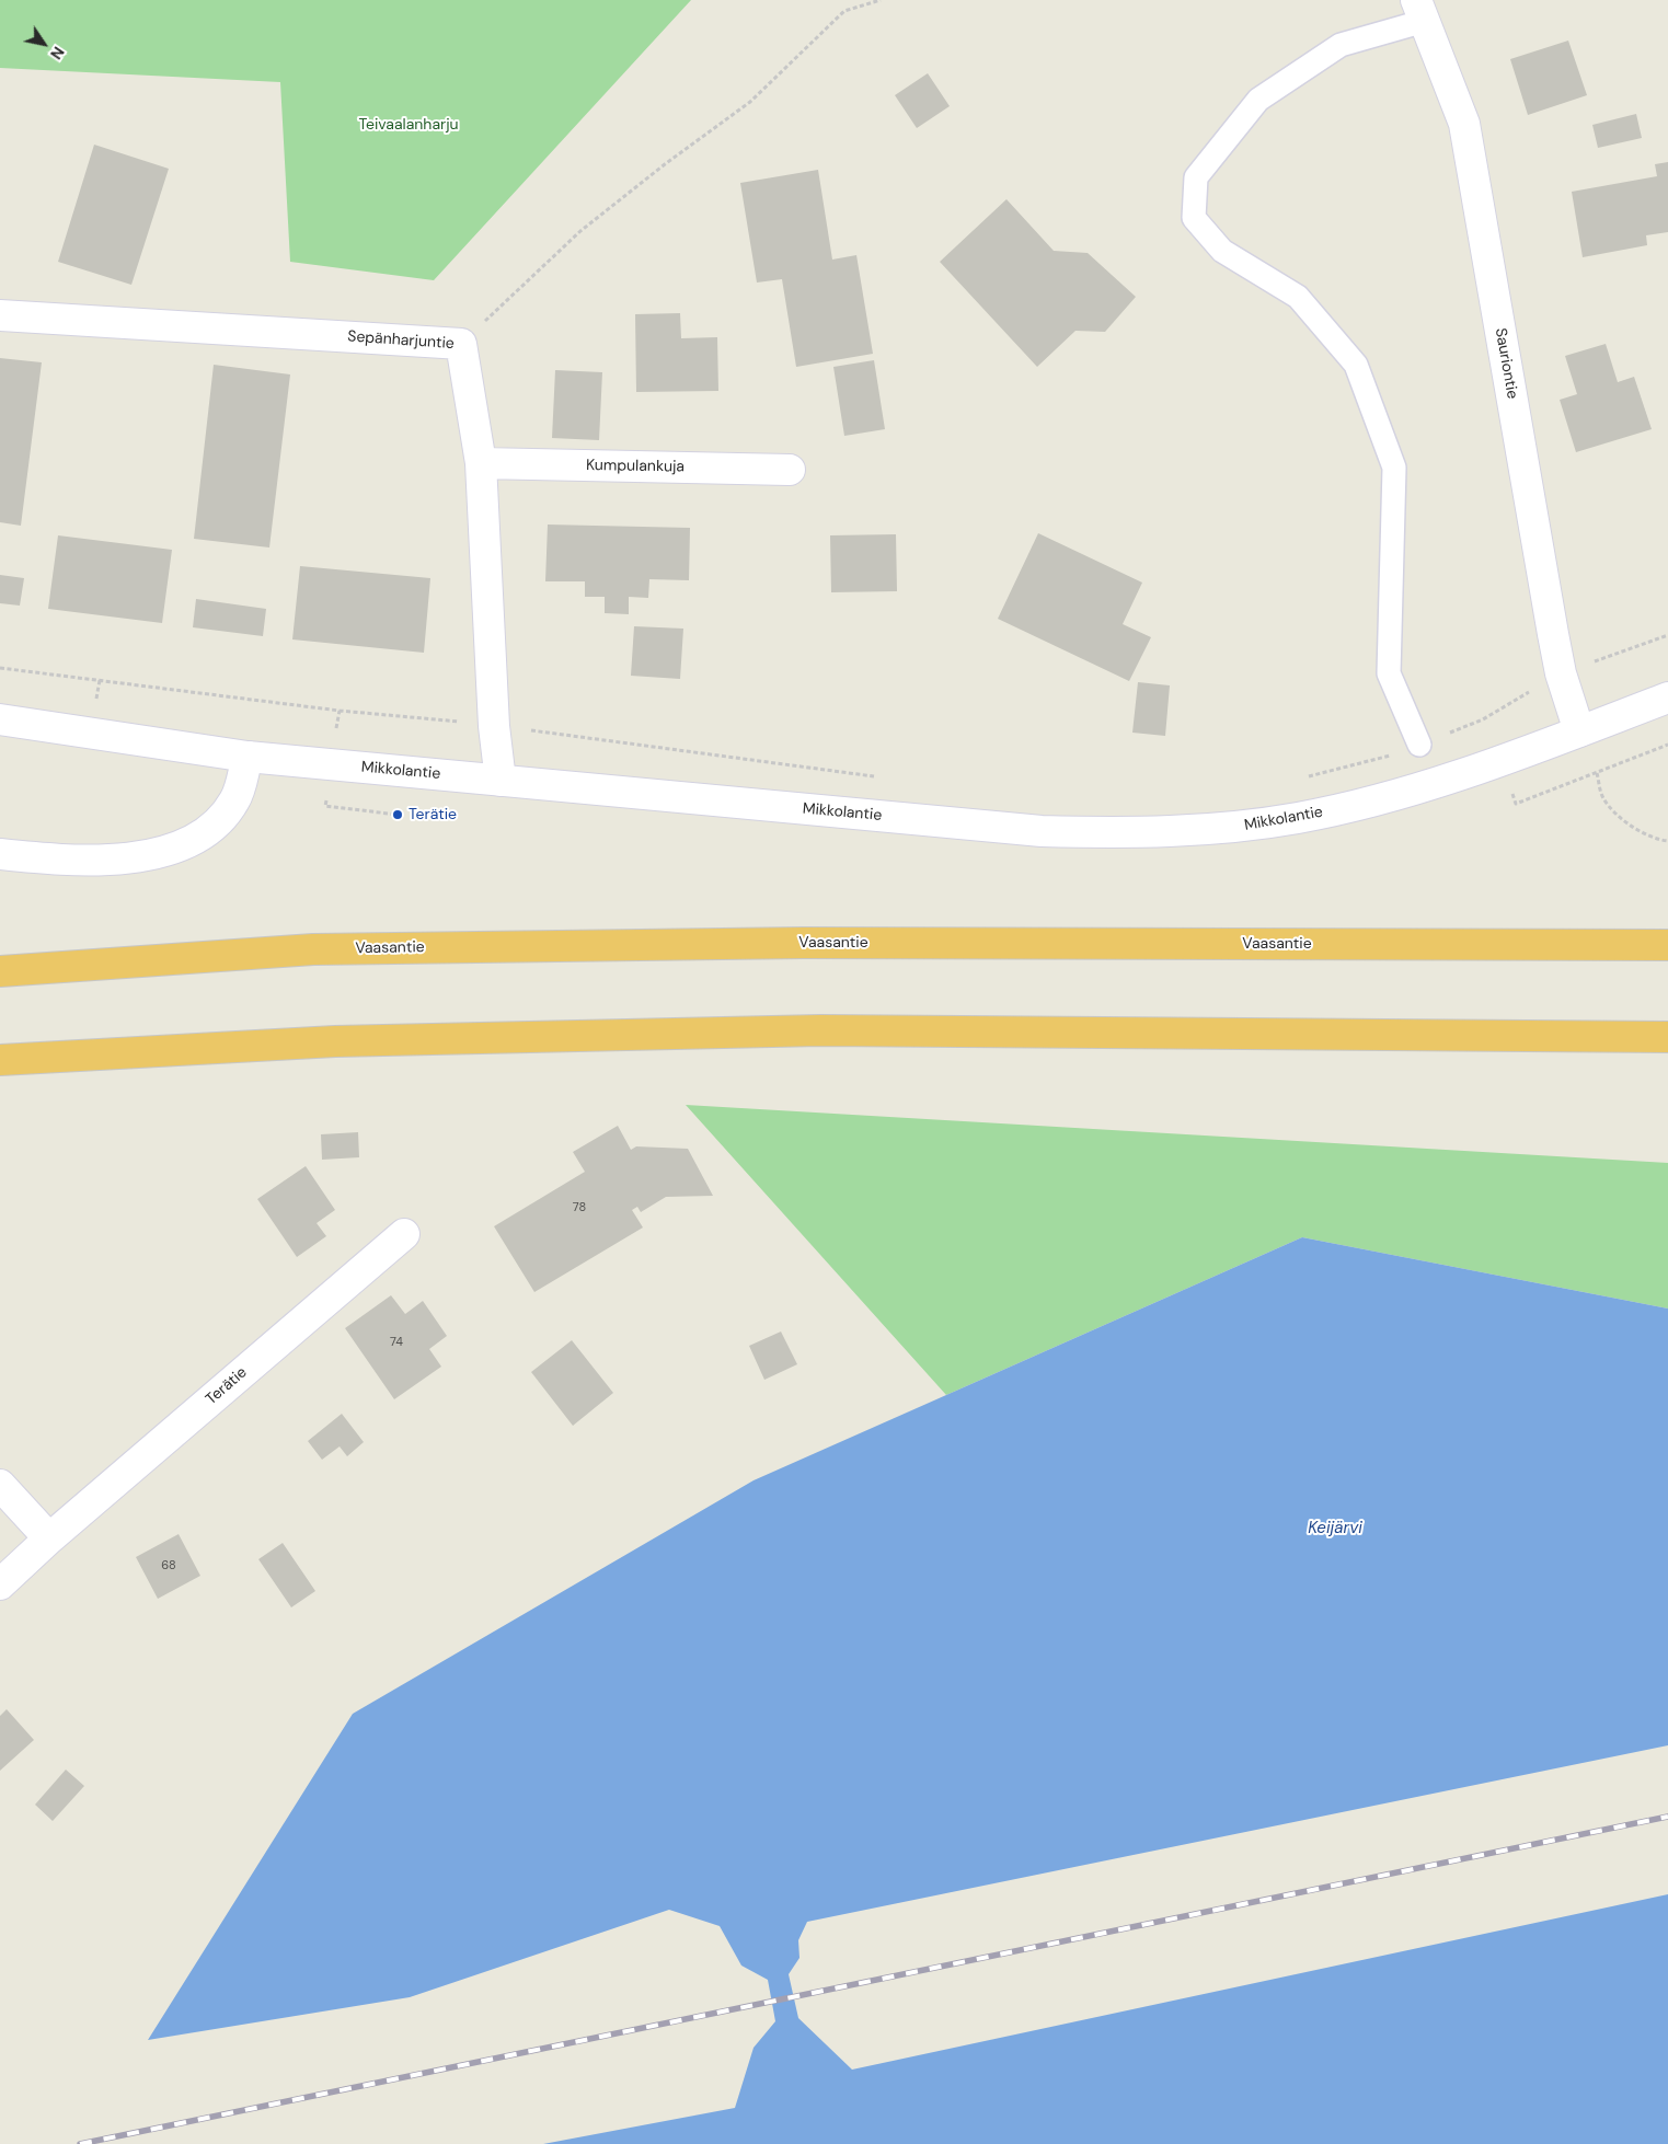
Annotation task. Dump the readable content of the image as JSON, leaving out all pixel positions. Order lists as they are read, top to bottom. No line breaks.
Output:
{"streets":{"highway":["Vaasantie"],"street":["Sepänharjuntie","Sauriontie","Kumpulankuja","Mikkolantie","Terätie"]},"crossings":[["Sepänharjuntie","Kumpulankuja"],["Sepänharjuntie","Mikkolantie"],["Sauriontie","Mikkolantie"]],"water":["Keijärvi"],"parks":["Teivaalanharju"],"places":["Terätie"],"house_numbers":["78","74","68"],"north":"bottom right"}
